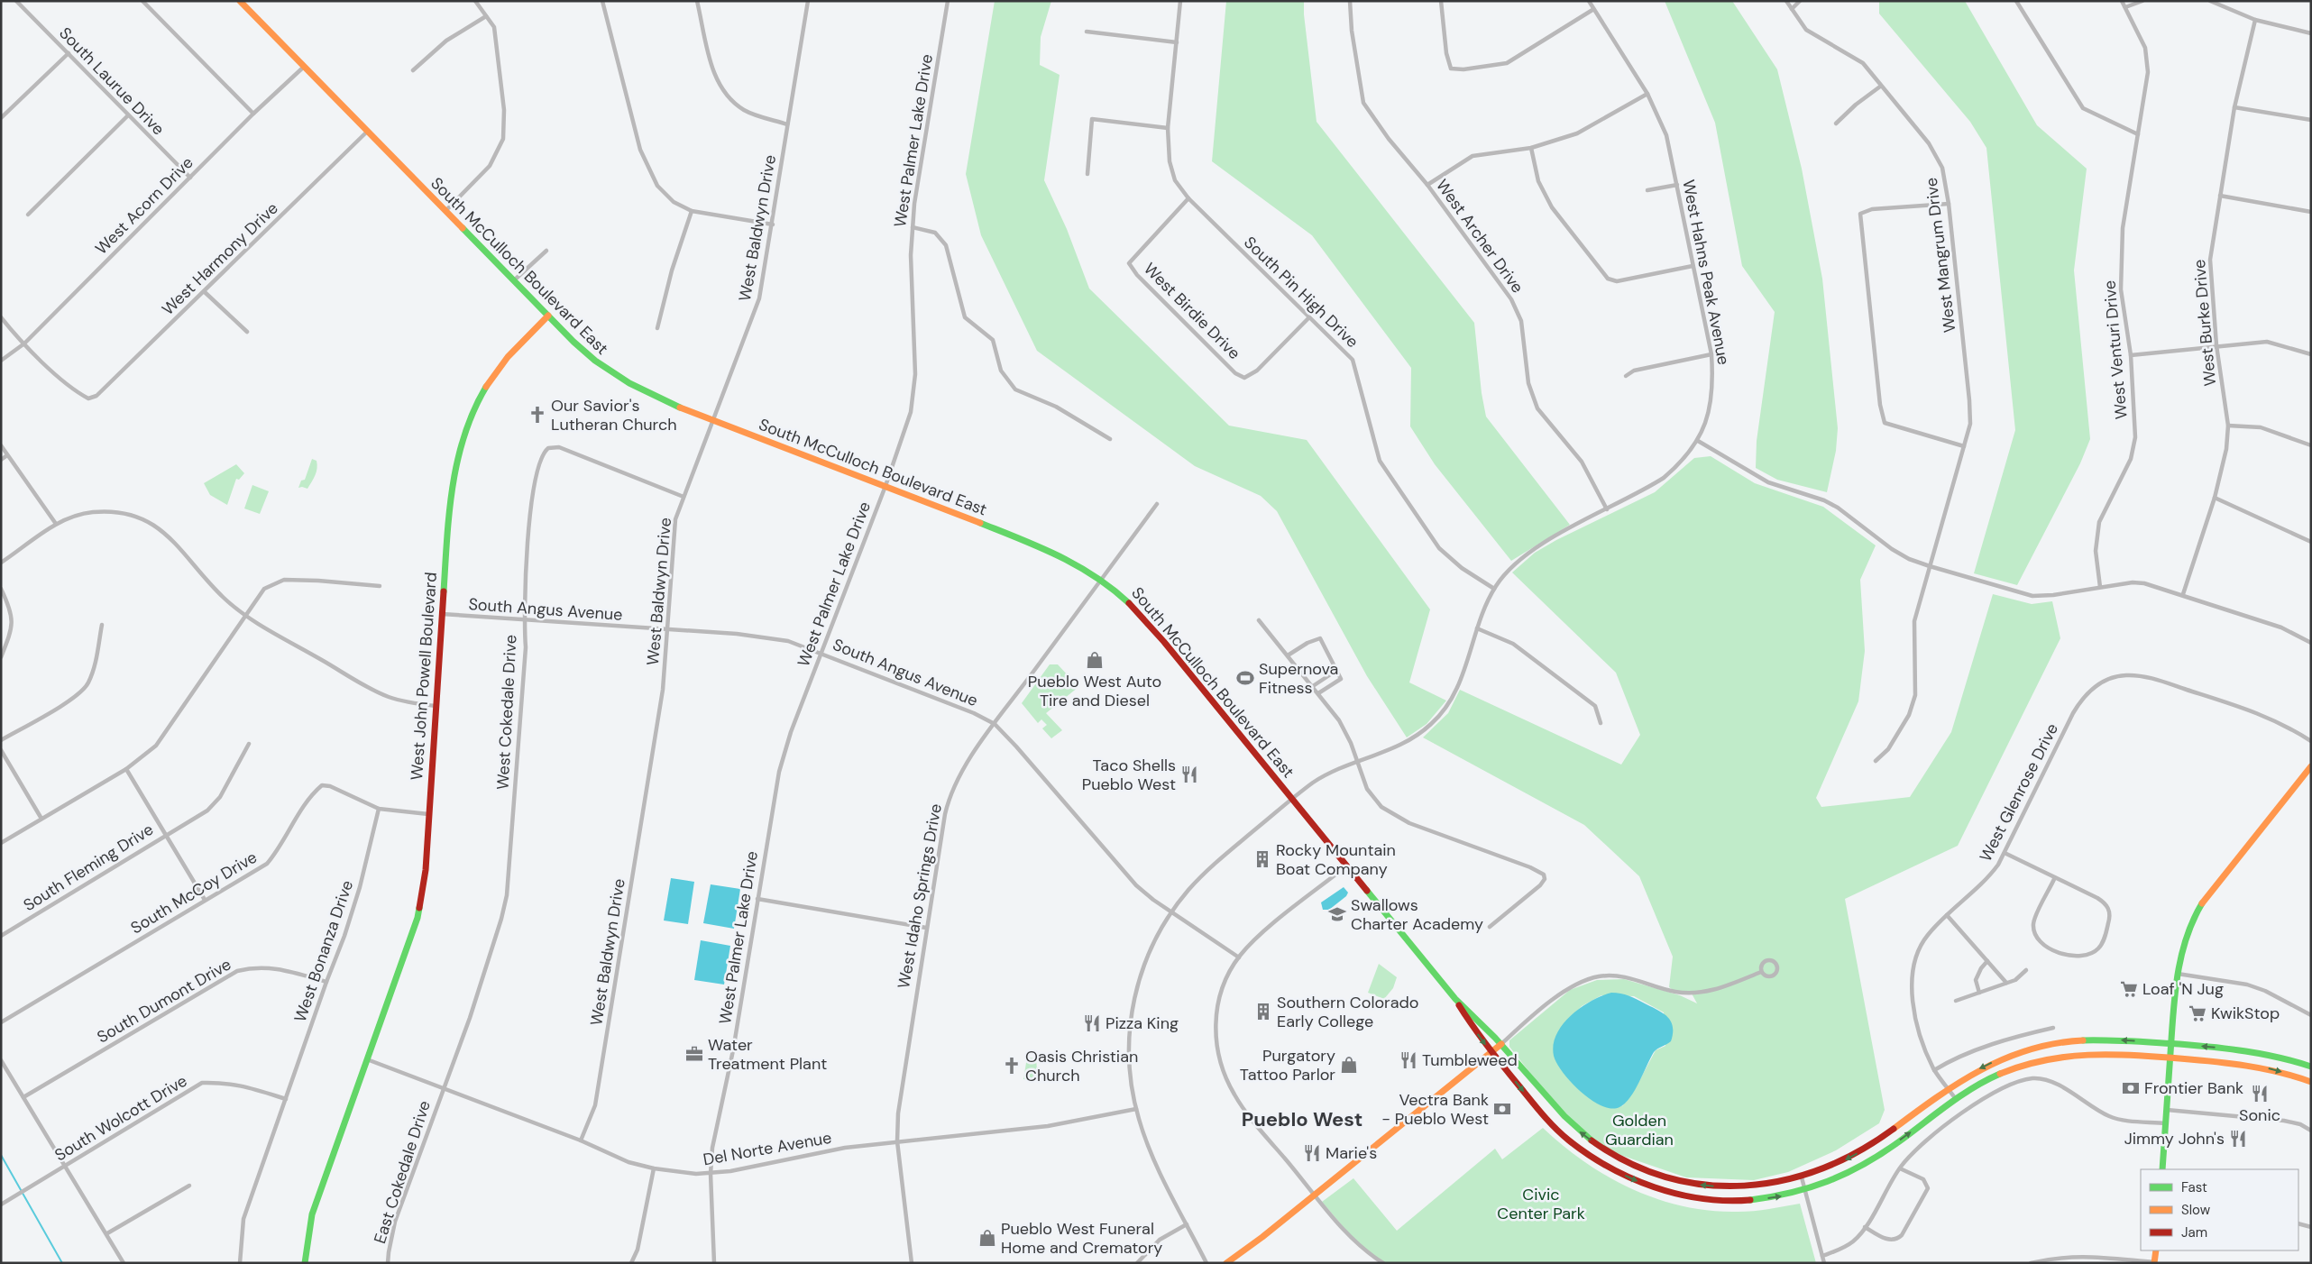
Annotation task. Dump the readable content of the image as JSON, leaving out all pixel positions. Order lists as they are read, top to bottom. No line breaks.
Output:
{"streets":{"main road":["South McCulloch Boulevard East","West John Powell Boulevard"],"street":["South Laurue Drive","West Palmer Lake Drive","West Acorn Drive","West Baldwyn Drive","West Archer Drive","West Mangrum Drive","West Harmony Drive","West Hahns Peak Avenue","South Pin High Drive","West Birdie Drive","West Burke Drive","West Venturi Drive","South Angus Avenue","West Cokedale Drive","West Glenrose Drive","South Fleming Drive","South McCoy Drive","West Idaho Springs Drive","West Bonanza Drive","South Dumont Drive","South Wolcott Drive","Del Norte Avenue","East Cokedale Drive"]},"crossings":[["South Laurue Drive","West Acorn Drive"],["West Palmer Lake Drive","South McCulloch Boulevard East"],["West Palmer Lake Drive","South Angus Avenue"],["West Palmer Lake Drive","Del Norte Avenue"],["West Acorn Drive","West Harmony Drive"],["West Acorn Drive","South McCulloch Boulevard East"],["West Baldwyn Drive","South McCulloch Boulevard East"],["West Baldwyn Drive","South Angus Avenue"],["West Baldwyn Drive","West Cokedale Drive"],["West Baldwyn Drive","Del Norte Avenue"],["West Archer Drive","West Hahns Peak Avenue"],["West Harmony Drive","South McCulloch Boulevard East"],["South McCulloch Boulevard East","West Hahns Peak Avenue"],["South McCulloch Boulevard East","West John Powell Boulevard"],["South McCulloch Boulevard East","West Glenrose Drive"],["South McCulloch Boulevard East","West Idaho Springs Drive"],["West Hahns Peak Avenue","South Pin High Drive"],["West Hahns Peak Avenue","South Angus Avenue"],["West Hahns Peak Avenue","Del Norte Avenue"],["South Pin High Drive","West Birdie Drive"],["South Angus Avenue","West John Powell Boulevard"],["South Angus Avenue","West Cokedale Drive"],["South Angus Avenue","West Idaho Springs Drive"],["West John Powell Boulevard","South McCoy Drive"],["West John Powell Boulevard","Del Norte Avenue"],["West Cokedale Drive","Del Norte Avenue"],["West Cokedale Drive","East Cokedale Drive"],["South McCoy Drive","West Bonanza Drive"],["West Idaho Springs Drive","Del Norte Avenue"],["West Bonanza Drive","South Dumont Drive"],["West Bonanza Drive","South Wolcott Drive"],["Del Norte Avenue","East Cokedale Drive"]],"districts":["Pueblo West"],"parks":["Golden Guardian","Civic Center Park"],"places":{"church":["Our Savior's Lutheran Church","Oasis Christian Church"],"shop":["Pueblo West Auto Tire and Diesel","Purgatory Tattoo Parlor","Pueblo West Funeral Home and Crematory"],"sports":["Supernova Fitness"],"restaurant":["Taco Shells Pueblo West","Pizza King","Tumbleweed","Sonic","Jimmy John's","Marie's"],"building":["Rocky Mountain Boat Company","Southern Colorado Early College"],"school or university":["Swallows Charter Academy"],"supermarket":["Loaf 'N Jug","KwikStop"],"office":["Water Treatment Plant"],"bank":["Frontier Bank","Vectra Bank - Pueblo West"]},"legend":["Fast","Slow","Jam"]}
